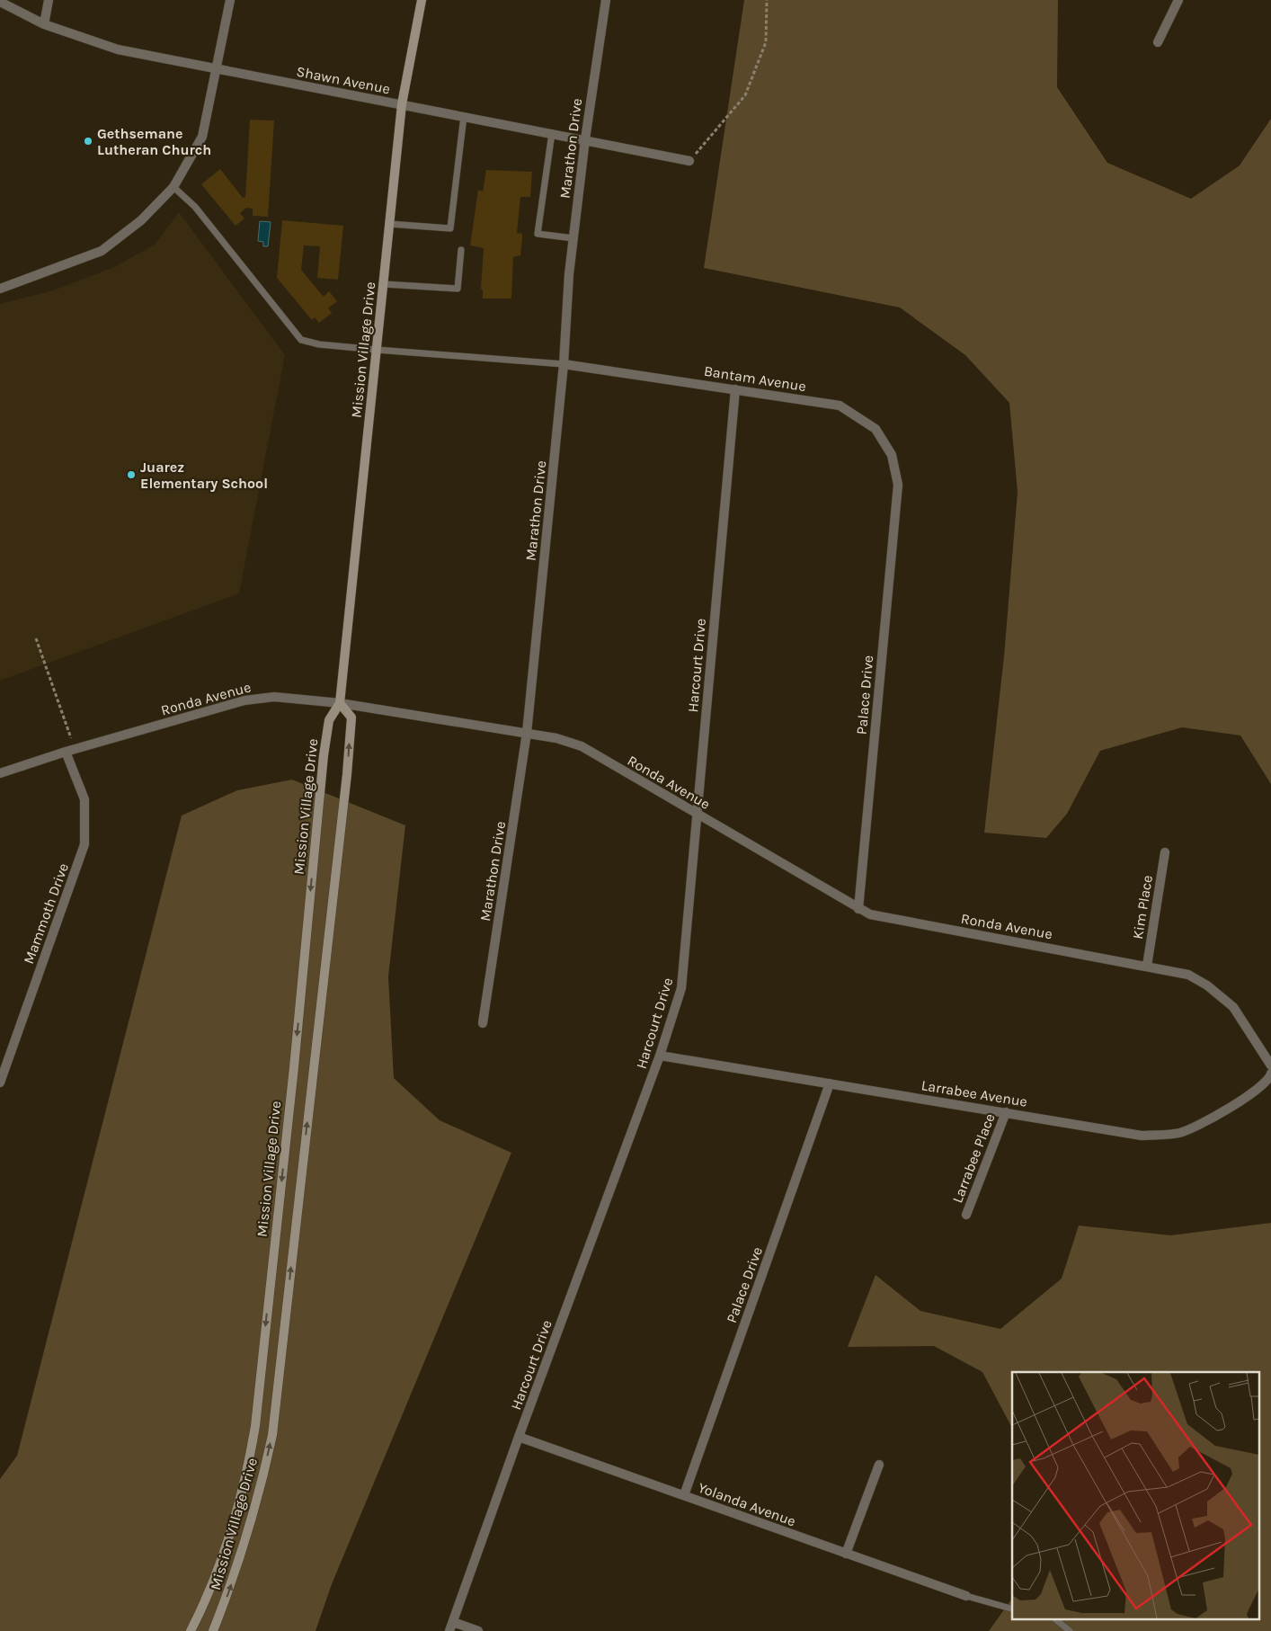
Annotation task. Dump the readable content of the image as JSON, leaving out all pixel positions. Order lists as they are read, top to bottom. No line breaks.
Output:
{"streets":{"main road":["Mission Village Drive"],"street":["Shawn Avenue","Marathon Drive","Bantam Avenue","Harcourt Drive","Palace Drive","Ronda Avenue","Kim Place","Mammoth Drive","Larrabee Avenue","Larrabee Place","Yolanda Avenue"]},"crossings":[["Shawn Avenue","Marathon Drive"],["Shawn Avenue","Mission Village Drive"],["Marathon Drive","Bantam Avenue"],["Marathon Drive","Ronda Avenue"],["Mission Village Drive","Ronda Avenue"],["Bantam Avenue","Harcourt Drive"],["Bantam Avenue","Palace Drive"],["Harcourt Drive","Ronda Avenue"],["Harcourt Drive","Larrabee Avenue"],["Harcourt Drive","Yolanda Avenue"],["Palace Drive","Ronda Avenue"],["Palace Drive","Larrabee Avenue"],["Palace Drive","Yolanda Avenue"],["Ronda Avenue","Kim Place"],["Ronda Avenue","Mammoth Drive"],["Larrabee Avenue","Larrabee Place"]],"places":["Gethsemane Lutheran Church","Juarez Elementary School"]}
